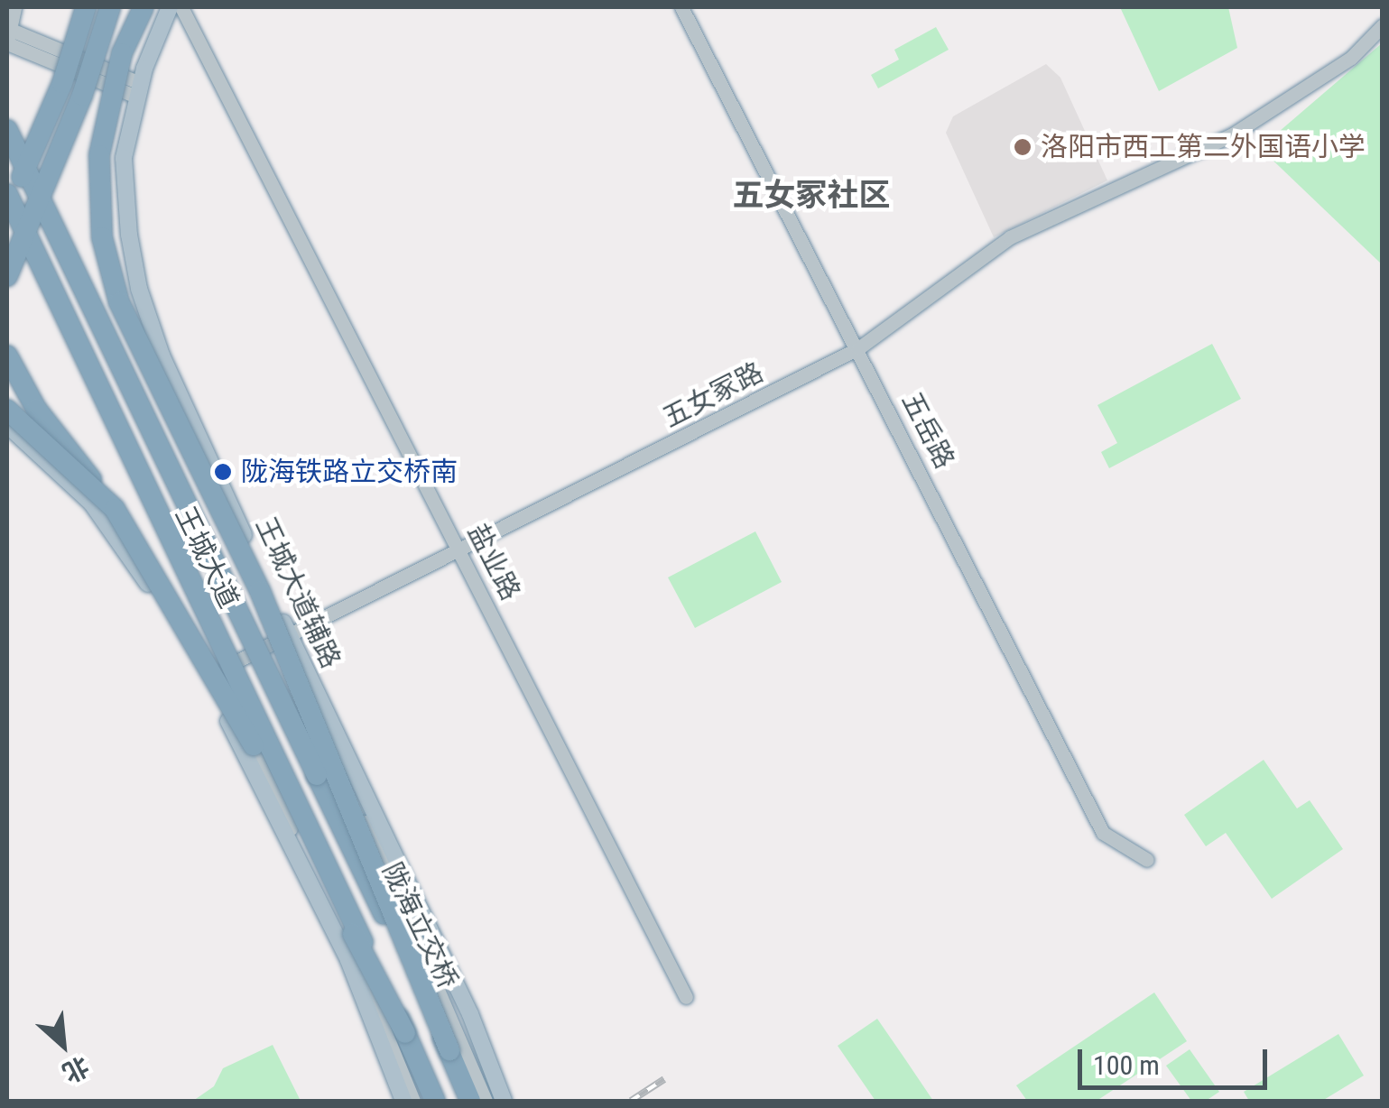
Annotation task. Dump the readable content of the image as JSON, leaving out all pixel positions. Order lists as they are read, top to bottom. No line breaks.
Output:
{"streets":{"highway":["王城大道","陇海立交桥"],"main road":["王城大道辅路"],"street":["五女冢路","五岳路","盐业路"]},"crossings":[["五女冢路","五岳路"],["五女冢路","盐业路"],["五女冢路","王城大道辅路"],["王城大道","陇海立交桥"]],"districts":["五女冢社区"],"places":["洛阳市西工第二外国语小学","陇海铁路立交桥南"],"scale_bar":"100 m","north":"bottom right"}
